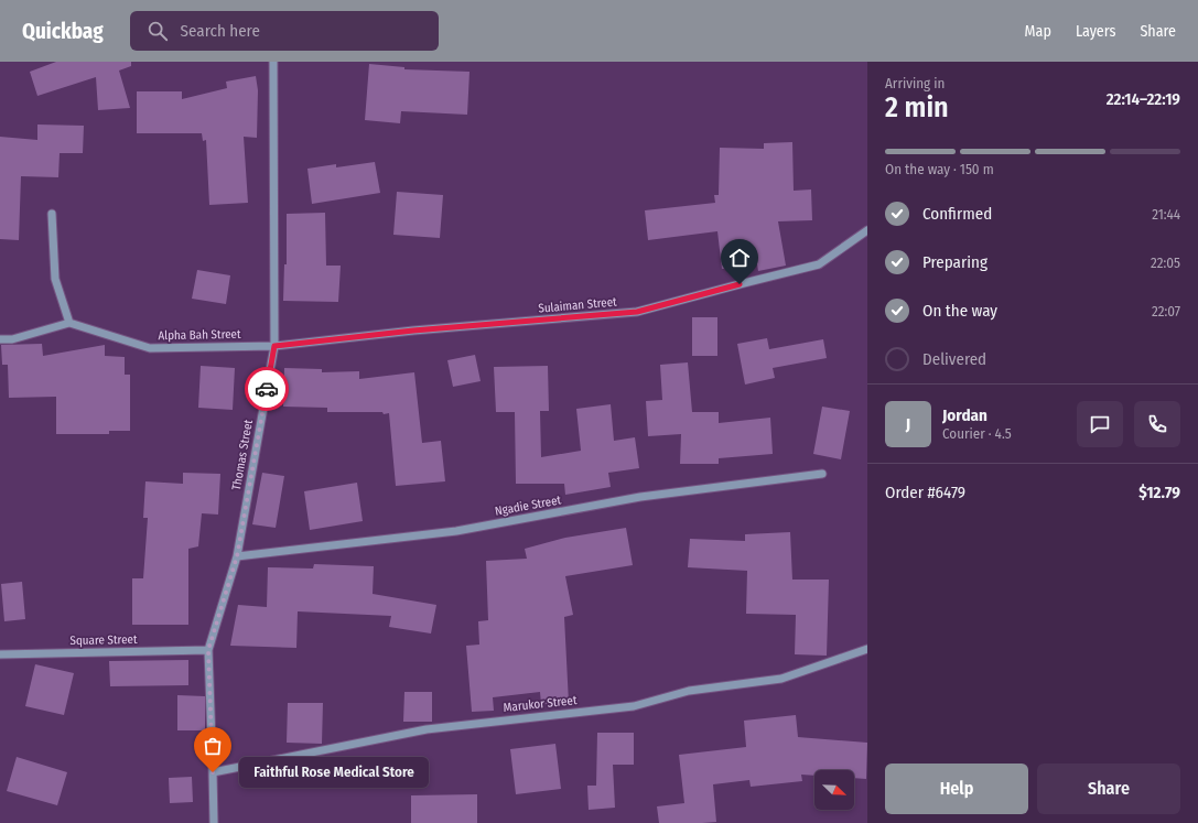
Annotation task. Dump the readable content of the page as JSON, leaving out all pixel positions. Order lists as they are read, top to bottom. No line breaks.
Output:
{"streets":{"street":["Sulaiman Street","Alpha Bah Street","Thomas Street","Ngadie Street","Square Street","Marukor Street"]},"crossings":[["Sulaiman Street","Alpha Bah Street"],["Sulaiman Street","Thomas Street"],["Alpha Bah Street","Thomas Street"],["Thomas Street","Ngadie Street"],["Thomas Street","Square Street"],["Thomas Street","Marukor Street"]],"places":["Faithful Rose Medical Store"],"north":"bottom right","page":{"header":"Quickbag","search":"Search here","nav":["Map","Layers","Share"],"heading":["2 min","Arriving in","22:14–22:19"],"panel":["Jordan","Courier · 4.5","Order #6479","$12.79"],"bar":"On the way · 150 m","list":[["Confirmed","21:44"],["Preparing","22:05"],["On the way","22:07"],"Delivered"],"round":"J","buttons":["Help","Share"],"bubble":"Faithful Rose Medical Store"}}
